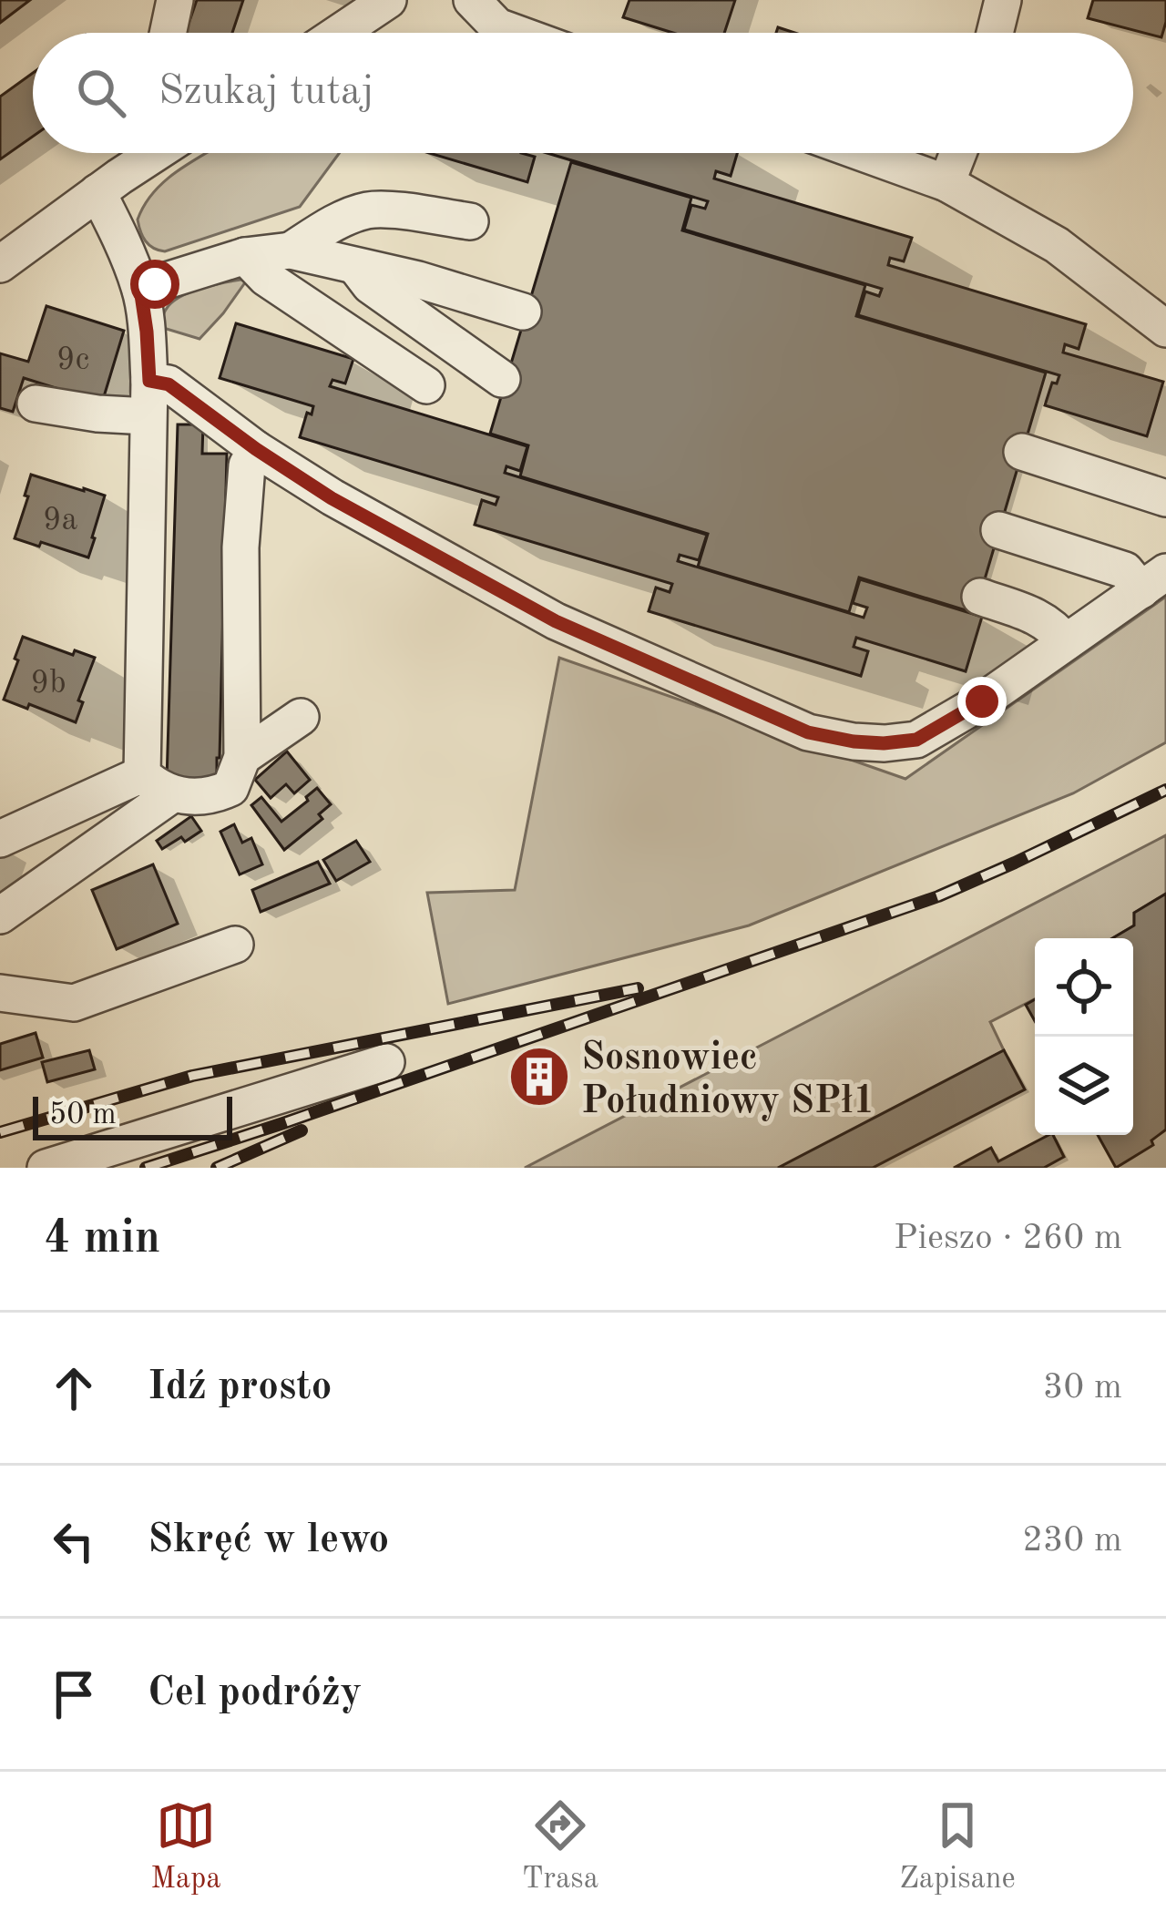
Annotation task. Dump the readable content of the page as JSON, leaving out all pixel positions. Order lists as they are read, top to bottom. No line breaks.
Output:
{"places":{"building":["Sosnowiec Południowy SPł1"]},"house_numbers":["9c","9a","9b"],"scale_bar":"50 m","page":{"search":"Szukaj tutaj","scale":"50 m","heading":["4 min","Pieszo · 260 m"],"list":[["Idź prosto","30 m"],["Skręć w lewo","230 m"],"Cel podróży"],"nav":["Mapa","Trasa","Zapisane"]}}
